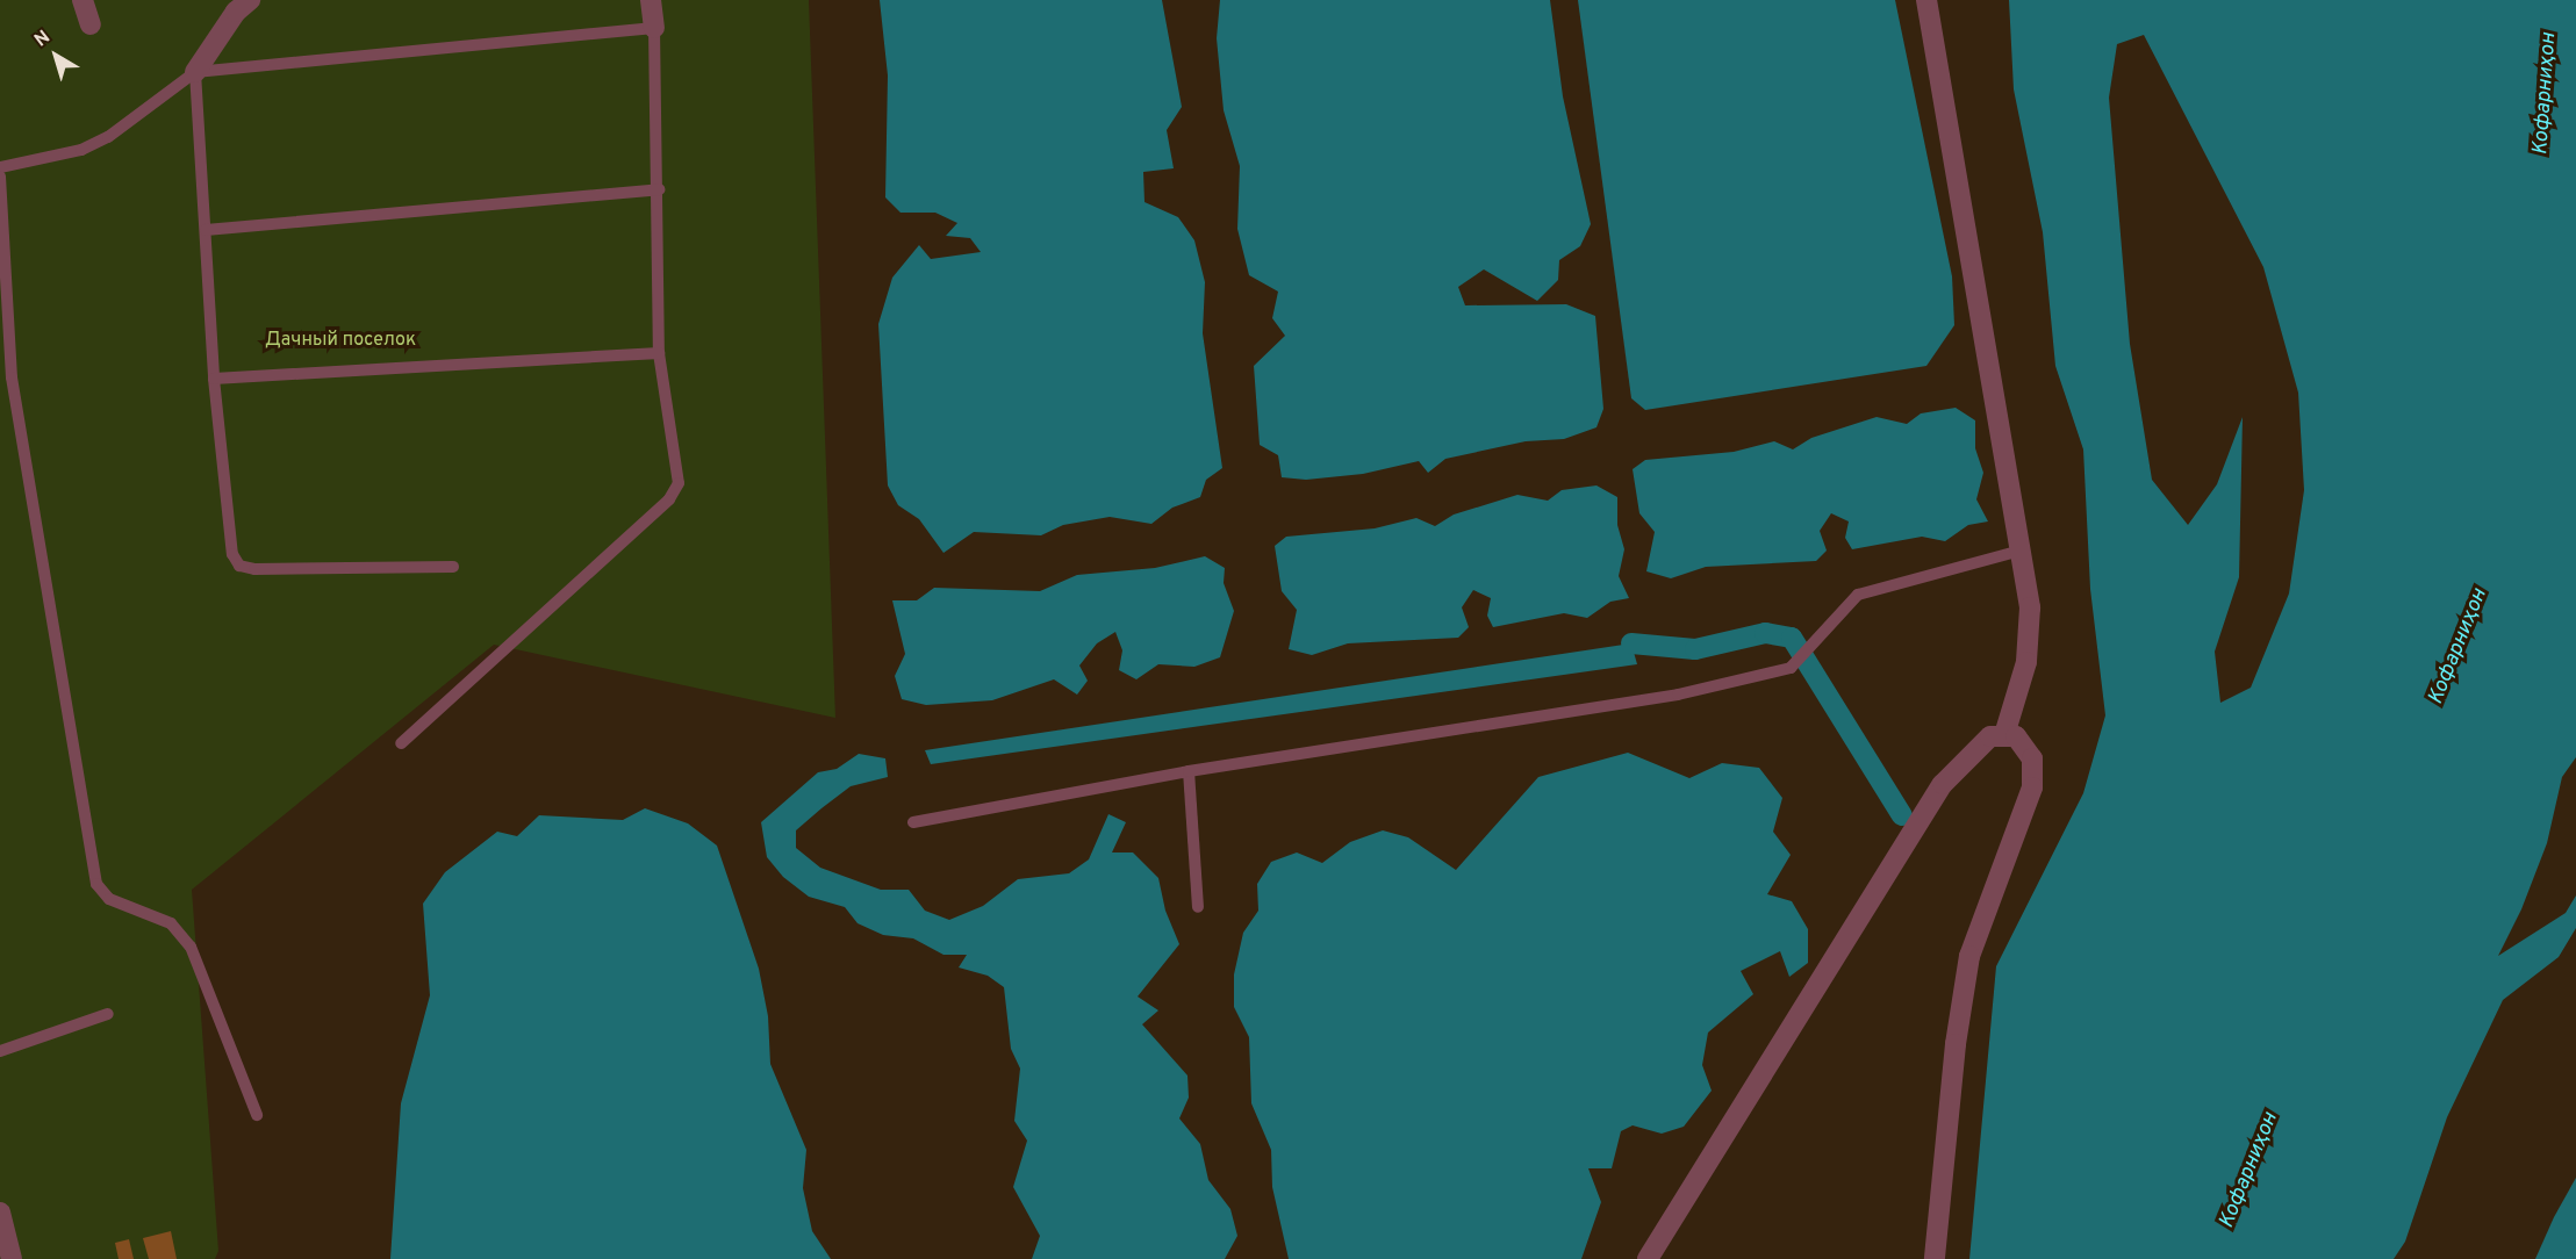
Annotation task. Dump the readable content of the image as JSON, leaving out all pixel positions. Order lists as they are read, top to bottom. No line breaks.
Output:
{"water":["Кофарниҳон"],"parks":["Дачный поселок"],"north":"top left"}
